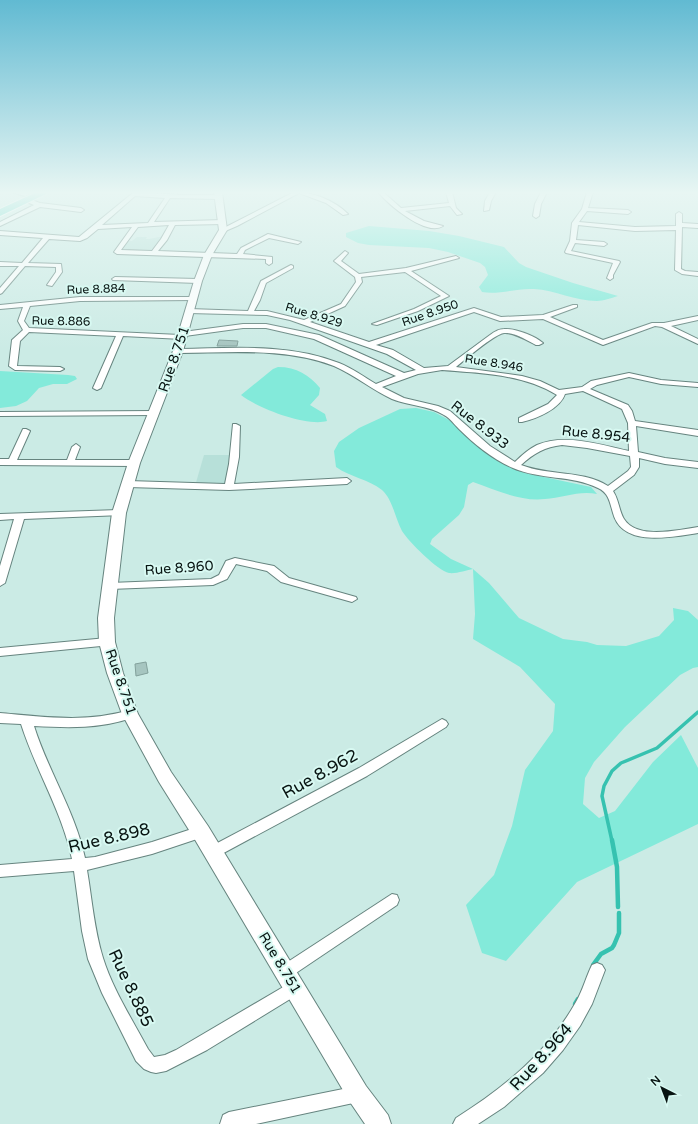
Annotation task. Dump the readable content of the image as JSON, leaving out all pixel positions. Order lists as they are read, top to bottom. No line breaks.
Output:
{"streets":{"main road":["Rue 8.751"],"street":["Rue 8.884","Rue 8.950","Rue 8.929","Rue 8.886","Rue 8.946","Rue 8.933","Rue 8.954","Rue 8.960","Rue 8.962","Rue 8.898","Rue 8.885","Rue 8.964"]},"crossings":[["Rue 8.884","Rue 8.929"],["Rue 8.884","Rue 8.751"],["Rue 8.950","Rue 8.929"],["Rue 8.929","Rue 8.751"],["Rue 8.929","Rue 8.946"],["Rue 8.886","Rue 8.751"],["Rue 8.886","Rue 8.933"],["Rue 8.751","Rue 8.933"],["Rue 8.751","Rue 8.960"],["Rue 8.751","Rue 8.962"],["Rue 8.751","Rue 8.898"],["Rue 8.751","Rue 8.885"],["Rue 8.946","Rue 8.933"],["Rue 8.933","Rue 8.954"],["Rue 8.898","Rue 8.885"]],"north":"top left"}
